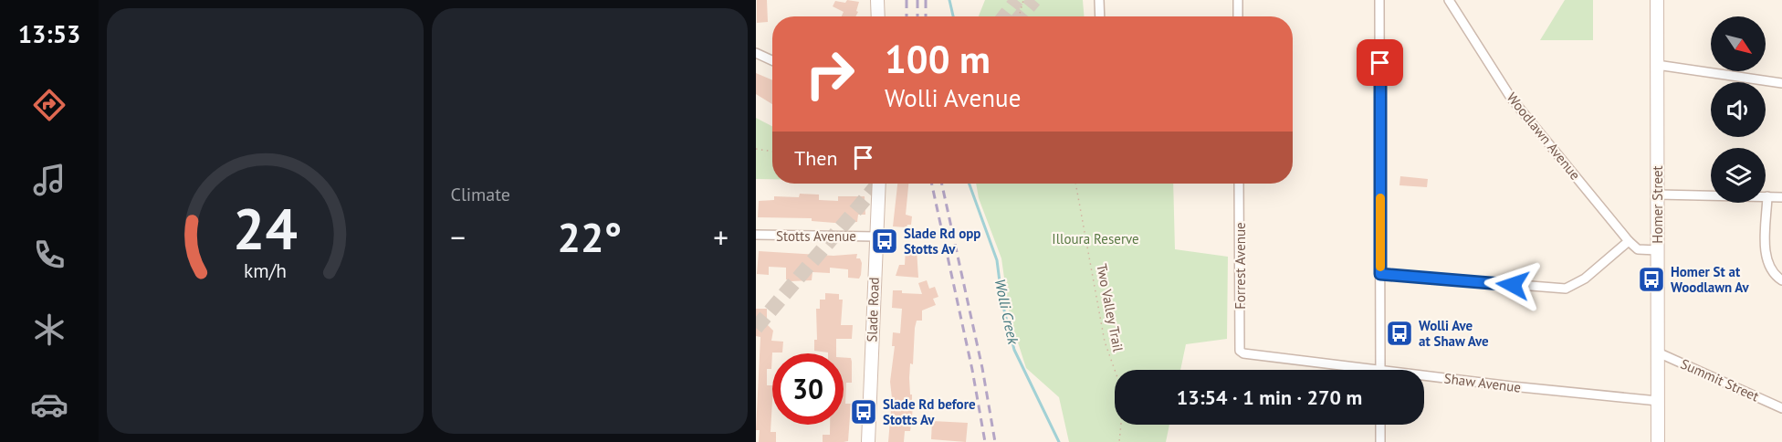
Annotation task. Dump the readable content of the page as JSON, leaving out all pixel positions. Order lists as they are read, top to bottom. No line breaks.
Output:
{"streets":{"street":["Woodlawn Avenue","Homer Street","Stotts Avenue","Forrest Avenue","Slade Road","Summit Street","Shaw Avenue"],"path":["Two Valley Trail"]},"crossings":[["Homer Street","Summit Street"],["Homer Street","Shaw Avenue"],["Stotts Avenue","Slade Road"],["Forrest Avenue","Shaw Avenue"]],"water":["Wolli Creek"],"parks":["Illoura Reserve"],"places":{"bus stop":["Slade Rd opp Stotts Av","Homer St at Woodlawn Av","Wolli Ave at Shaw Ave","Slade Rd before Stotts Av"]},"north":"bottom right","page":{"tabs":"13:53","tile":"Climate","turn":["100 m","Wolli Avenue"],"then":"Then","heat":["−","22°","+"],"limit":"30","trip":"13:54 · 1 min · 270 m","gauge":["24","km/h"]}}
